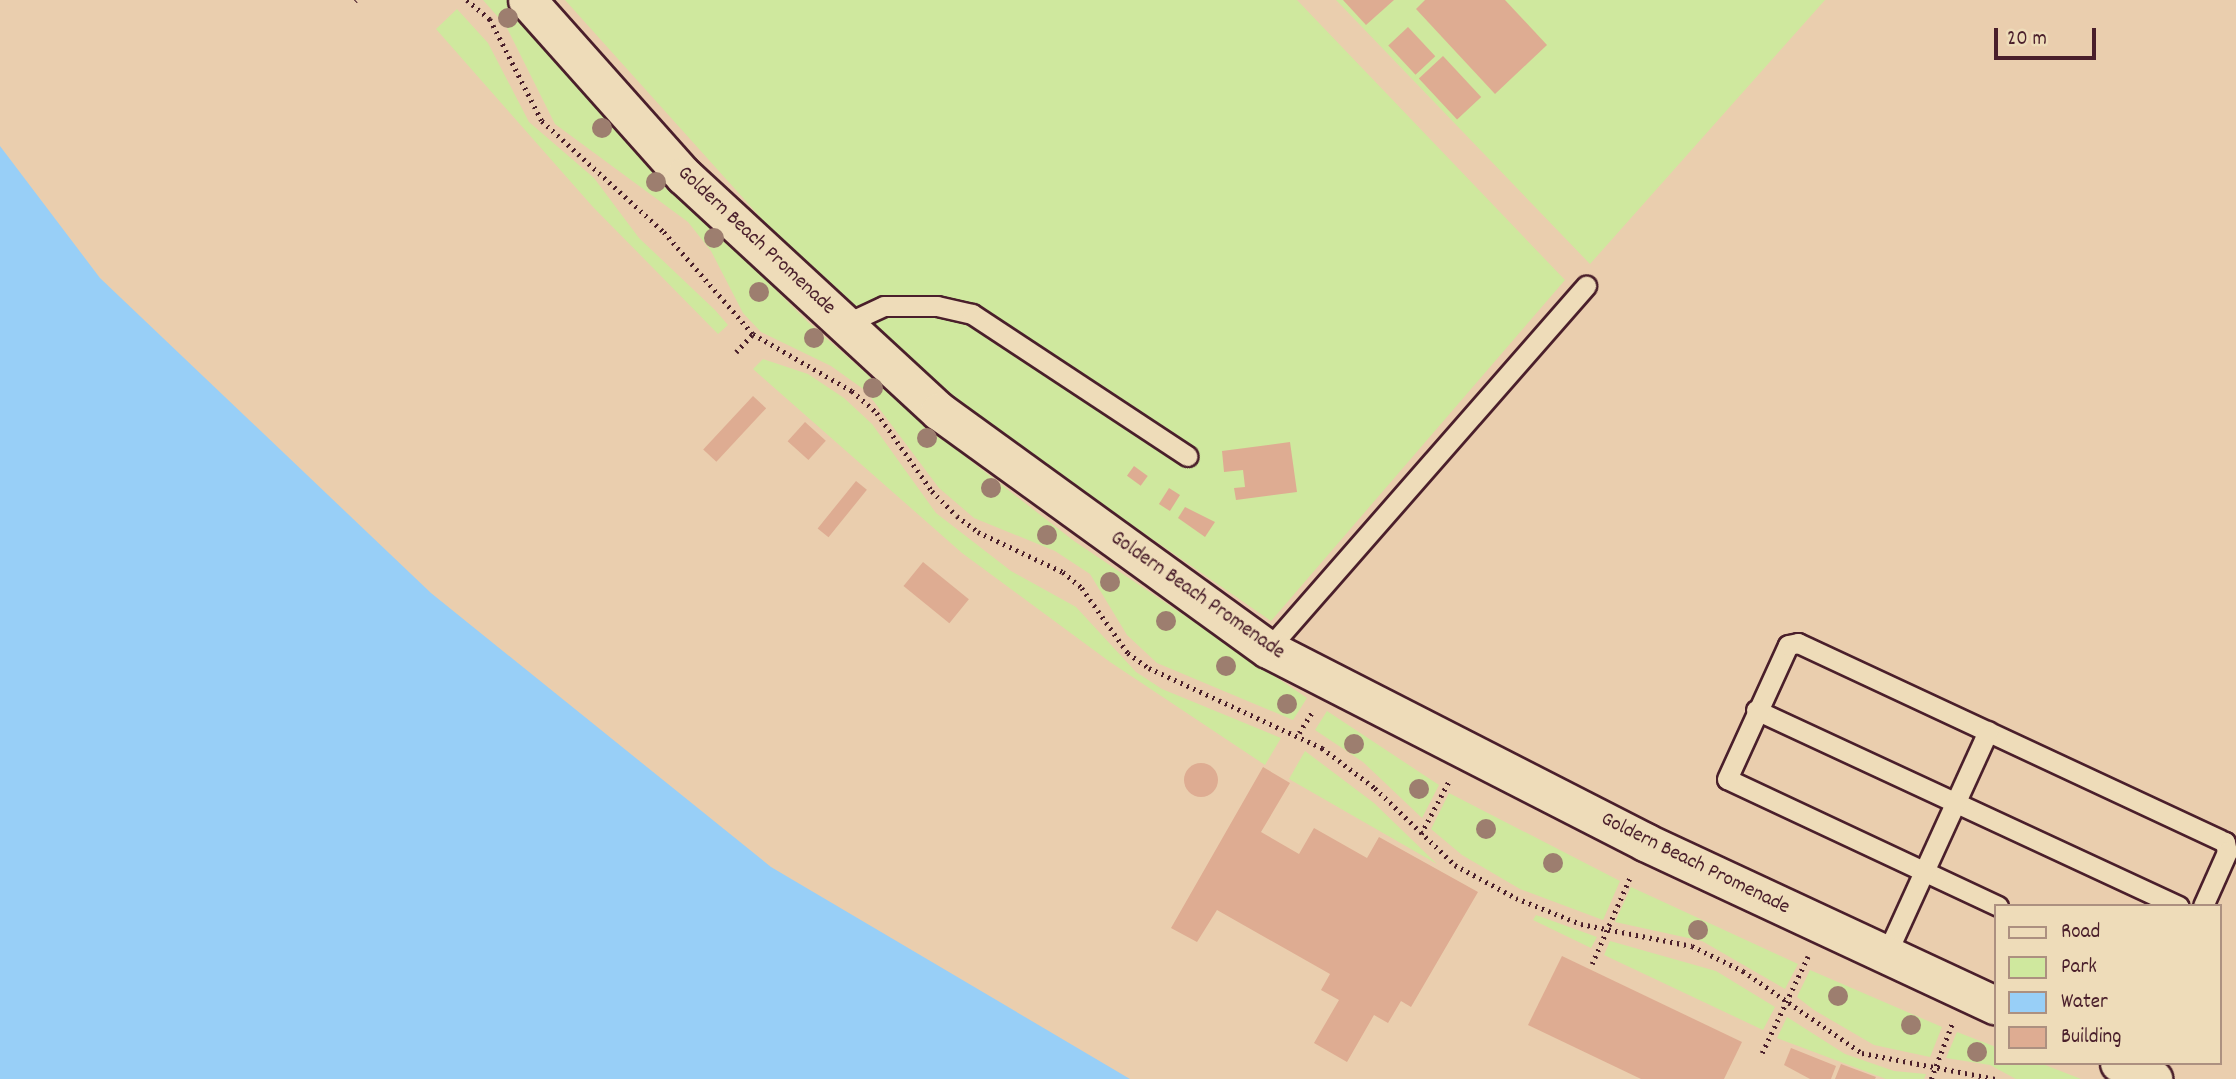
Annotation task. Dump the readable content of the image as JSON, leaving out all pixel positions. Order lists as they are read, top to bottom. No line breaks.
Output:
{"streets":{"street":["Goldern Beach Promenade"]},"legend":["Road","Park","Water","Building"],"scale_bar":"20 m"}
